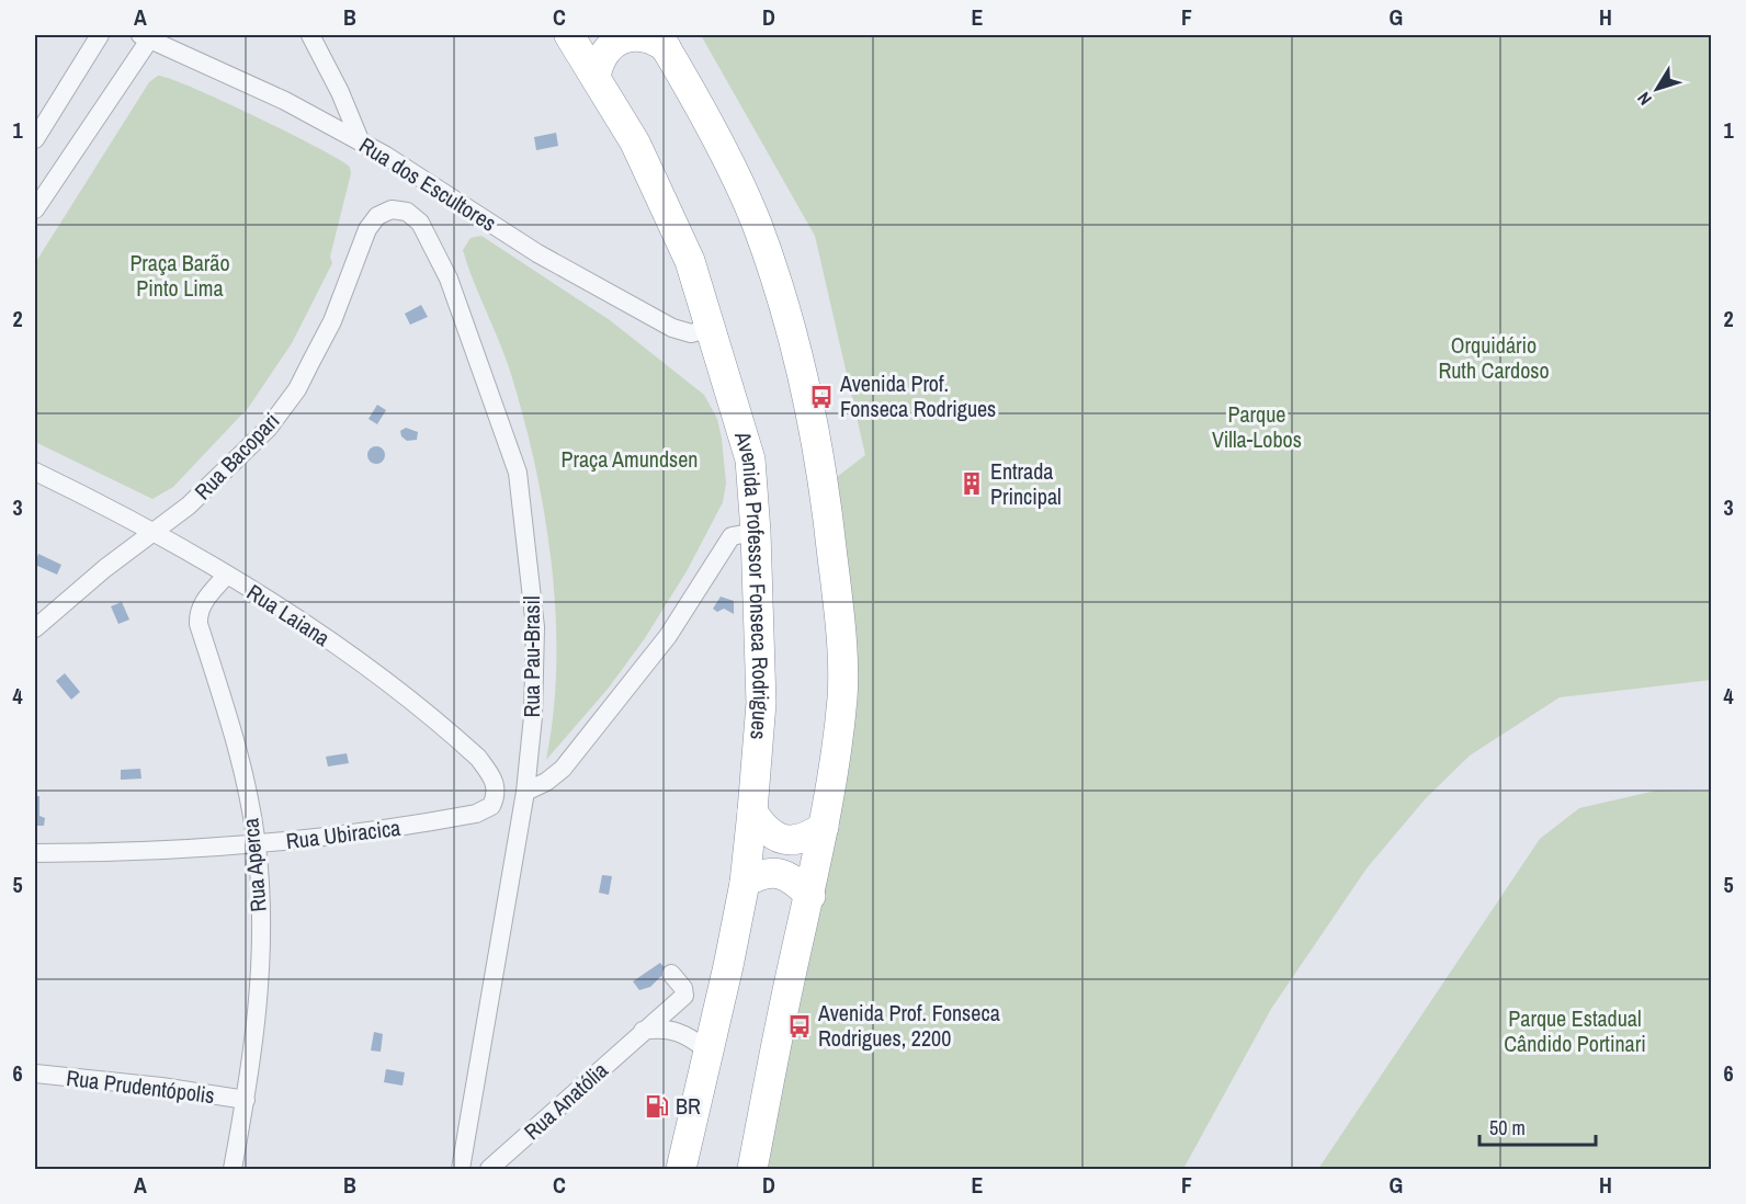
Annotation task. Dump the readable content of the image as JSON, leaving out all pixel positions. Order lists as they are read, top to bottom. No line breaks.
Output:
{"streets":{"highway":["Avenida Professor Fonseca Rodrigues"],"street":["Rua dos Escultores","Rua Bacopari","Rua Laiana","Rua Pau-Brasil","Rua Ubiracica","Rua Aperca","Rua Prudentópolis","Rua Anatólia"]},"crossings":[["Rua dos Escultores","Avenida Professor Fonseca Rodrigues"],["Rua Bacopari","Rua Laiana"],["Rua Bacopari","Rua Pau-Brasil"],["Rua Laiana","Rua Ubiracica"],["Rua Laiana","Rua Aperca"],["Rua Ubiracica","Rua Aperca"],["Rua Aperca","Rua Prudentópolis"]],"parks":["Praça Barão Pinto Lima","Orquidário Ruth Cardoso","Parque Villa-Lobos","Praça Amundsen","Parque Estadual Cândido Portinari"],"places":{"bus stop":["Avenida Prof. Fonseca Rodrigues","Avenida Prof. Fonseca Rodrigues, 2200"],"building":["Entrada Principal"],"fuel station":["BR"]},"scale_bar":"50 m","north":"bottom left","grid":{"columns":["A","B","C","D","E","F","G","H"],"rows":["1","2","3","4","5","6"]}}
